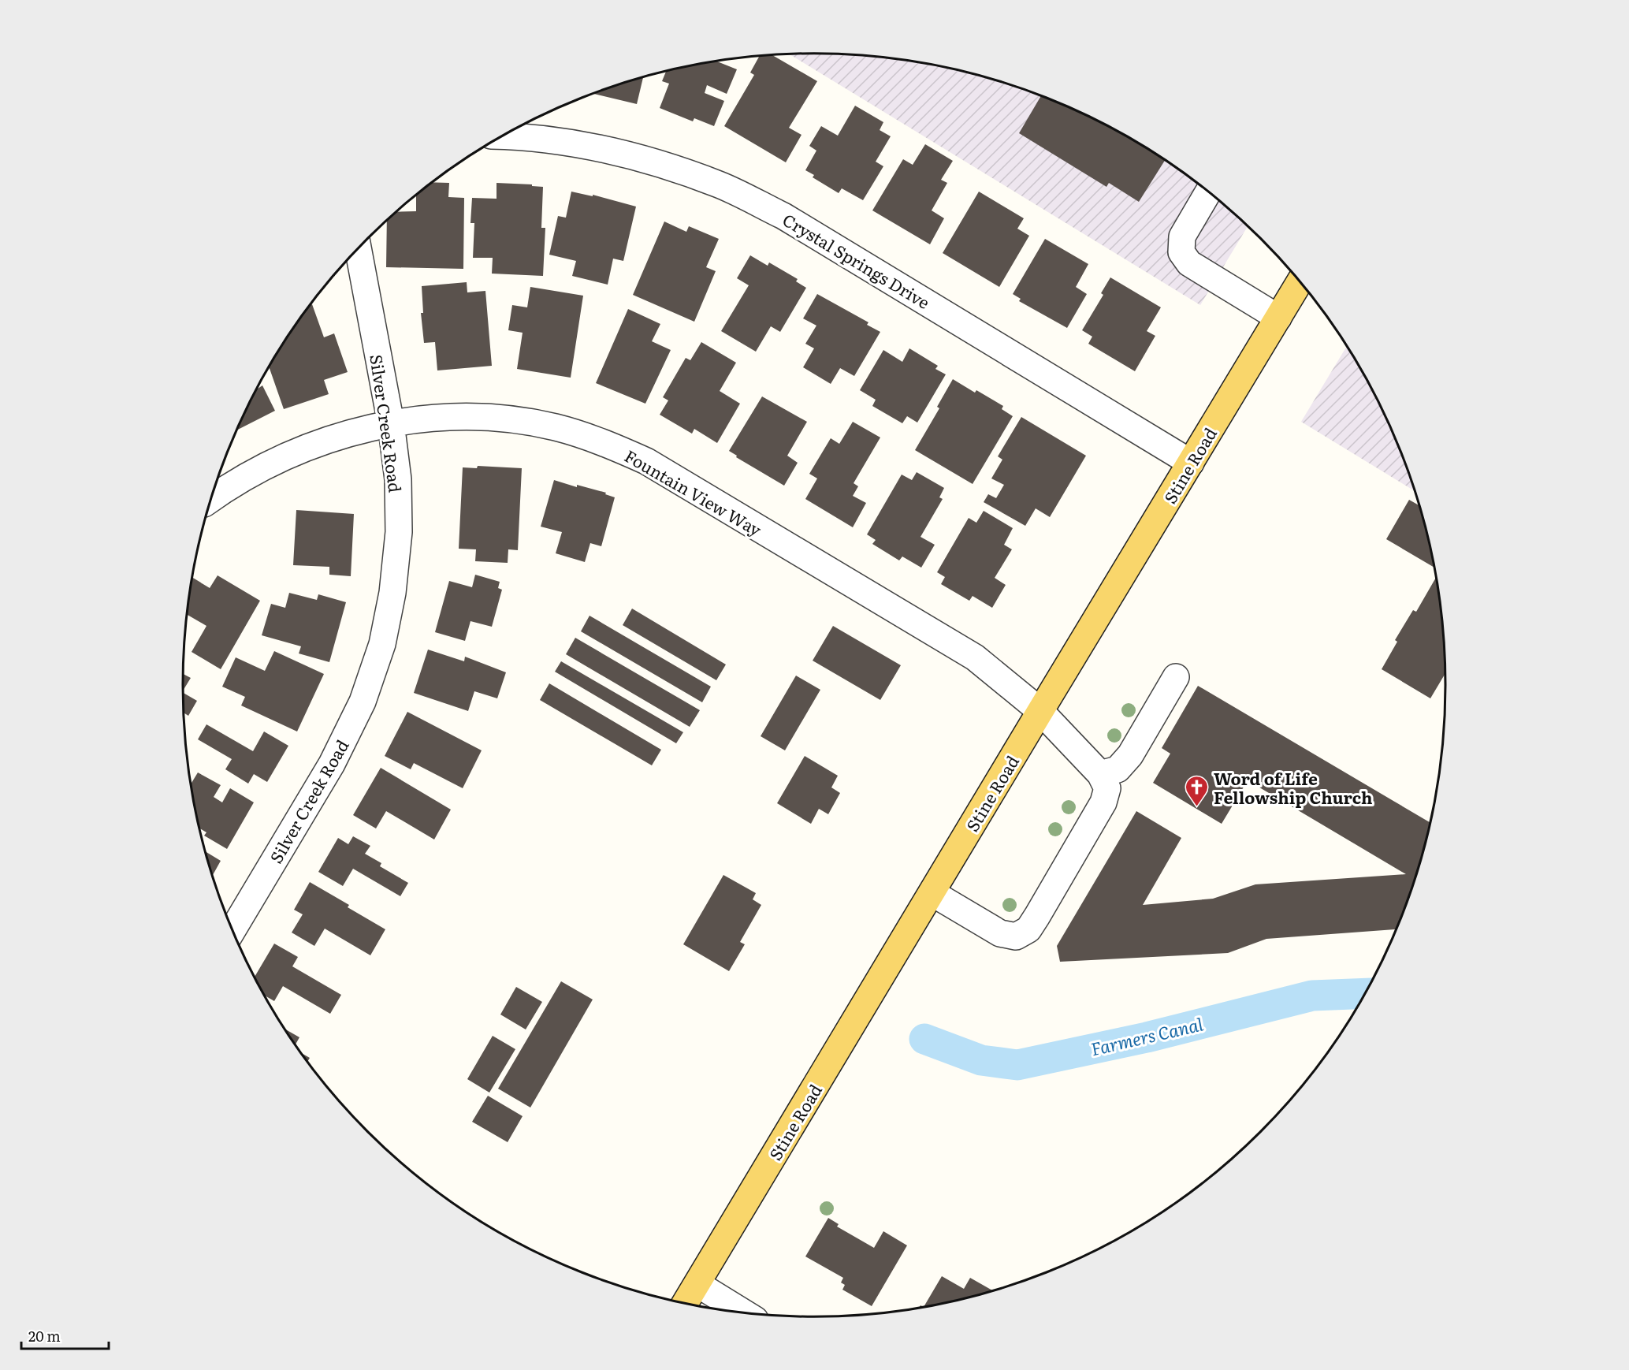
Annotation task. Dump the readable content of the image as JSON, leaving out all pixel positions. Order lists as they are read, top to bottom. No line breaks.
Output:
{"streets":{"main road":["Stine Road"],"street":["Crystal Springs Drive","Silver Creek Road","Fountain View Way"]},"crossings":[["Crystal Springs Drive","Stine Road"],["Silver Creek Road","Fountain View Way"],["Stine Road","Fountain View Way"]],"water":["Farmers Canal"],"places":{"church":["Word of Life Fellowship Church"]},"scale_bar":"20 m"}
